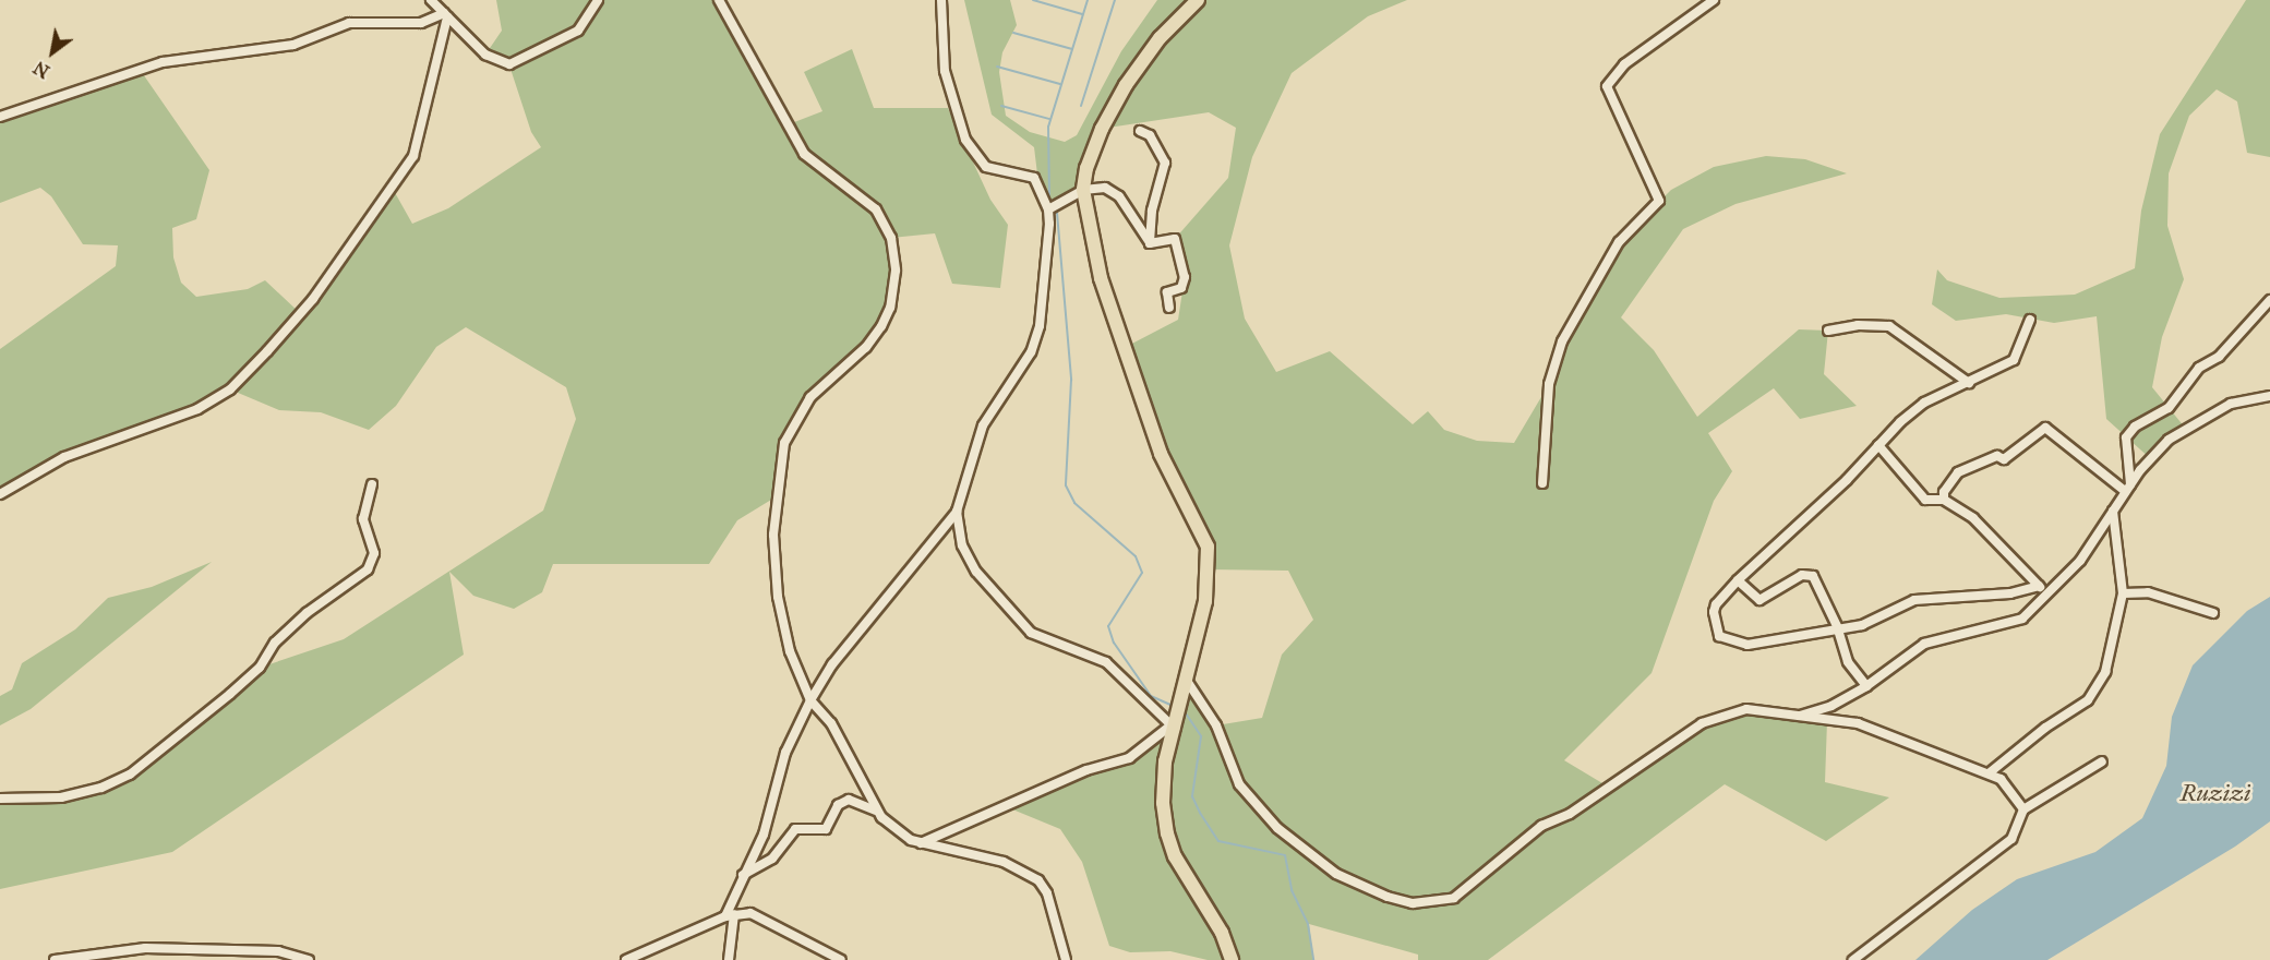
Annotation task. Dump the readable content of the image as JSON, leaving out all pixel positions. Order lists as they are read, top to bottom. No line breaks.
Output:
{"water":["Ruzizi"],"north":"bottom left"}
